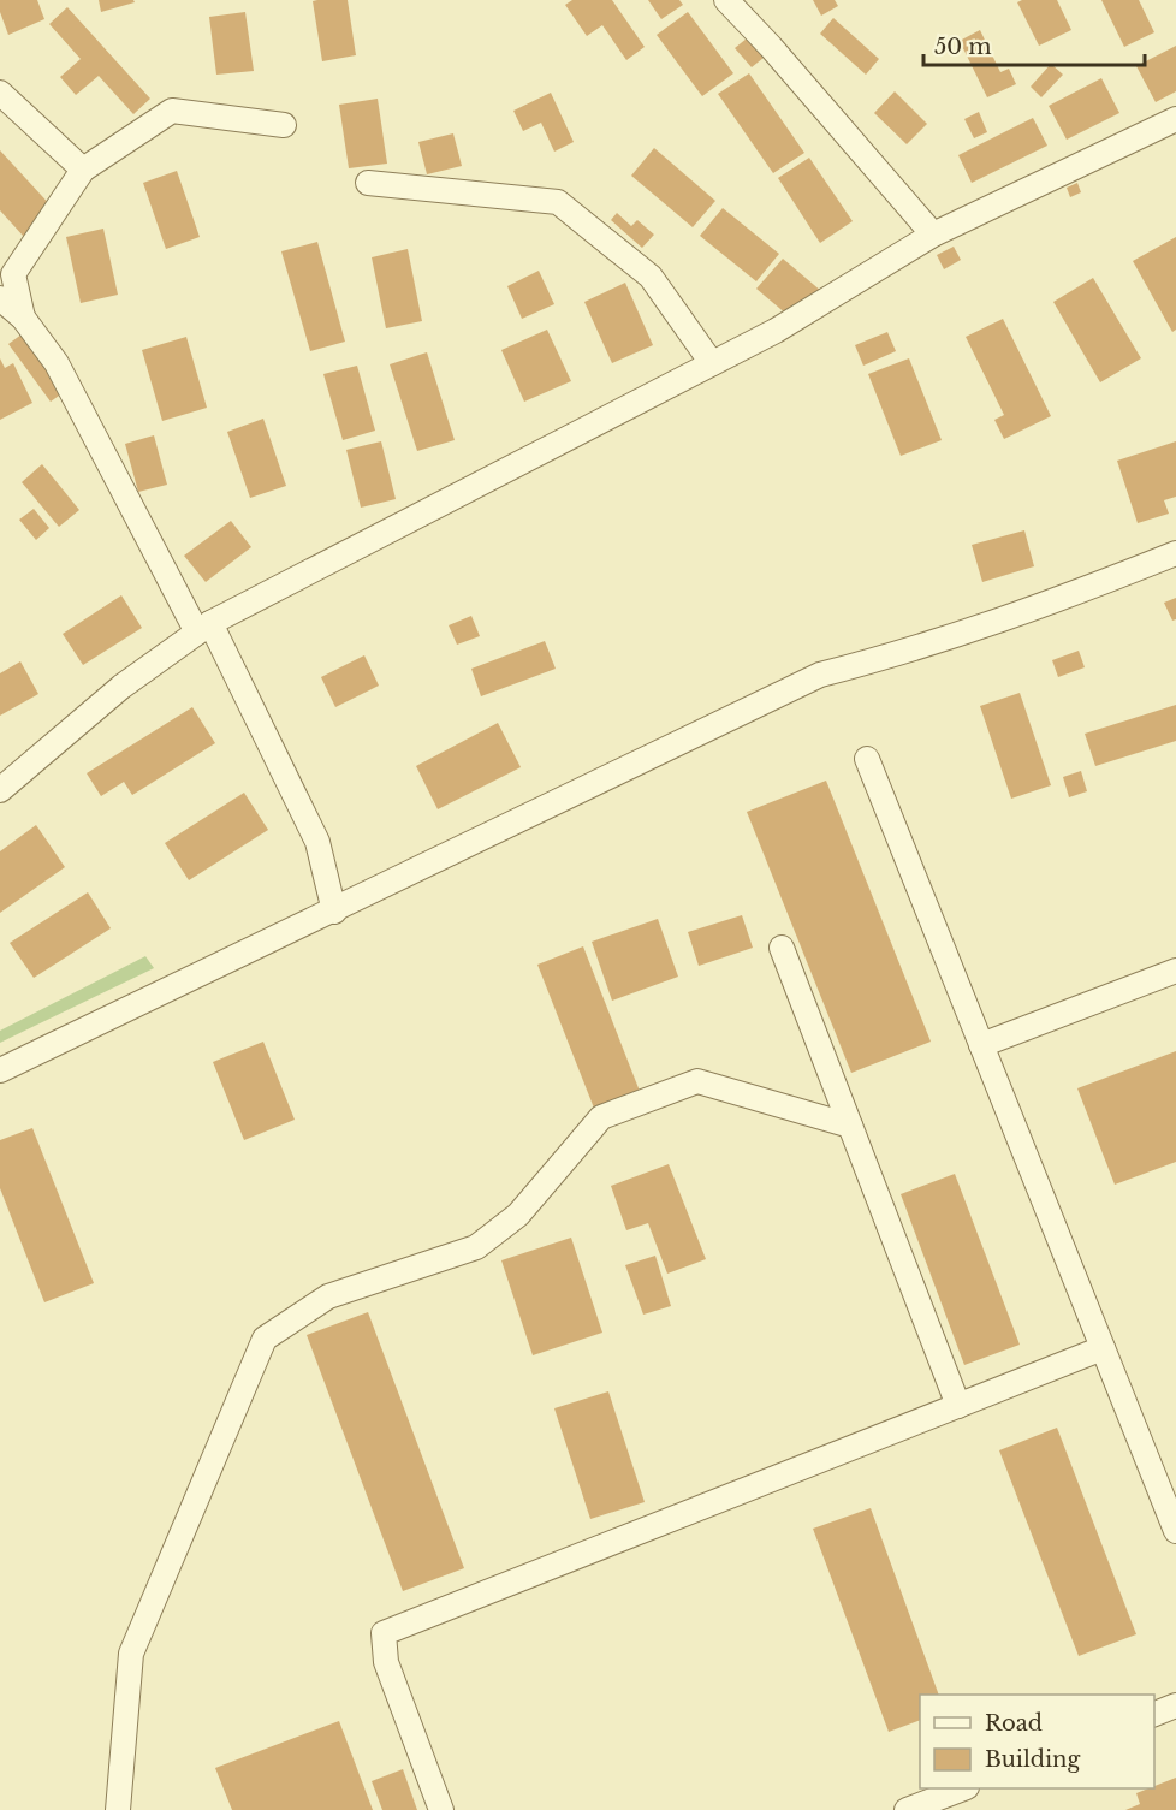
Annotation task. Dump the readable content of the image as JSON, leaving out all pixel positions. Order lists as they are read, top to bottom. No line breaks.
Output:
{"legend":["Road","Building"],"scale_bar":"50 m"}
